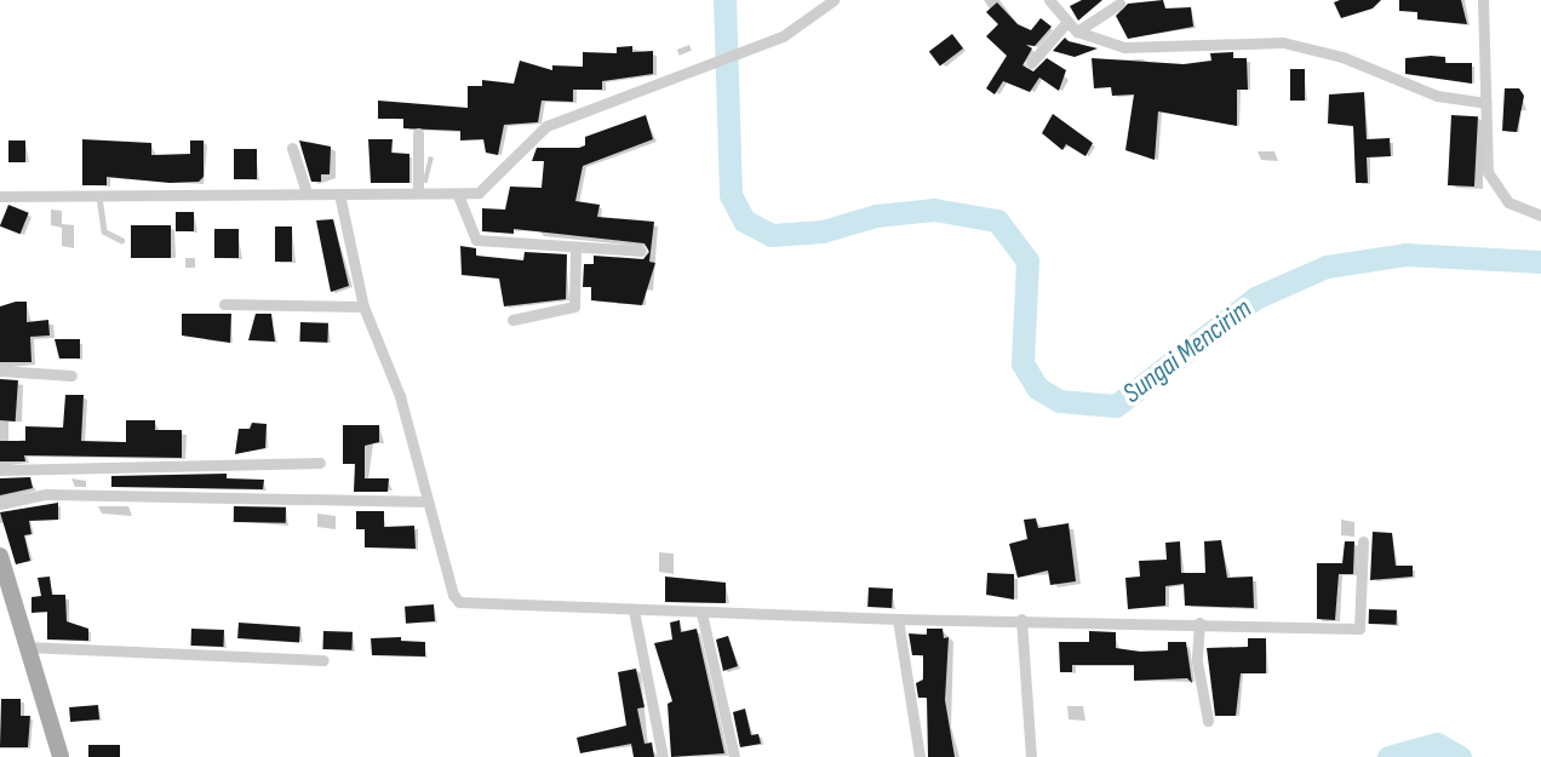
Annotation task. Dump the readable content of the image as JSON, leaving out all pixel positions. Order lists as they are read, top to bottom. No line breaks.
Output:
{"water":["Sungai Mencirim"]}
